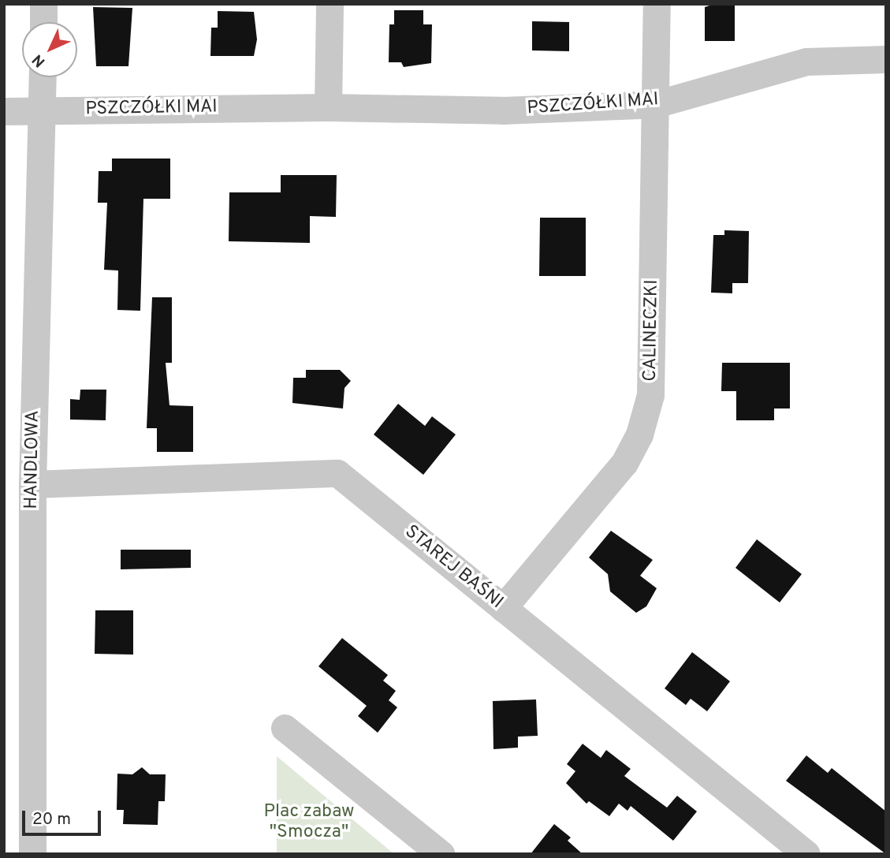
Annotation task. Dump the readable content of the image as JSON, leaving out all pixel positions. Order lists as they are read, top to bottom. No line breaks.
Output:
{"streets":{"street":["PSZCZÓŁKI MAI","CALINECZKI","HANDLOWA","STAREJ BAŚNI"]},"crossings":[["PSZCZÓŁKI MAI","CALINECZKI"],["PSZCZÓŁKI MAI","HANDLOWA"],["CALINECZKI","STAREJ BAŚNI"],["HANDLOWA","STAREJ BAŚNI"]],"parks":["Plac zabaw \"Smocza\""],"scale_bar":"20 m","north":"bottom left"}
